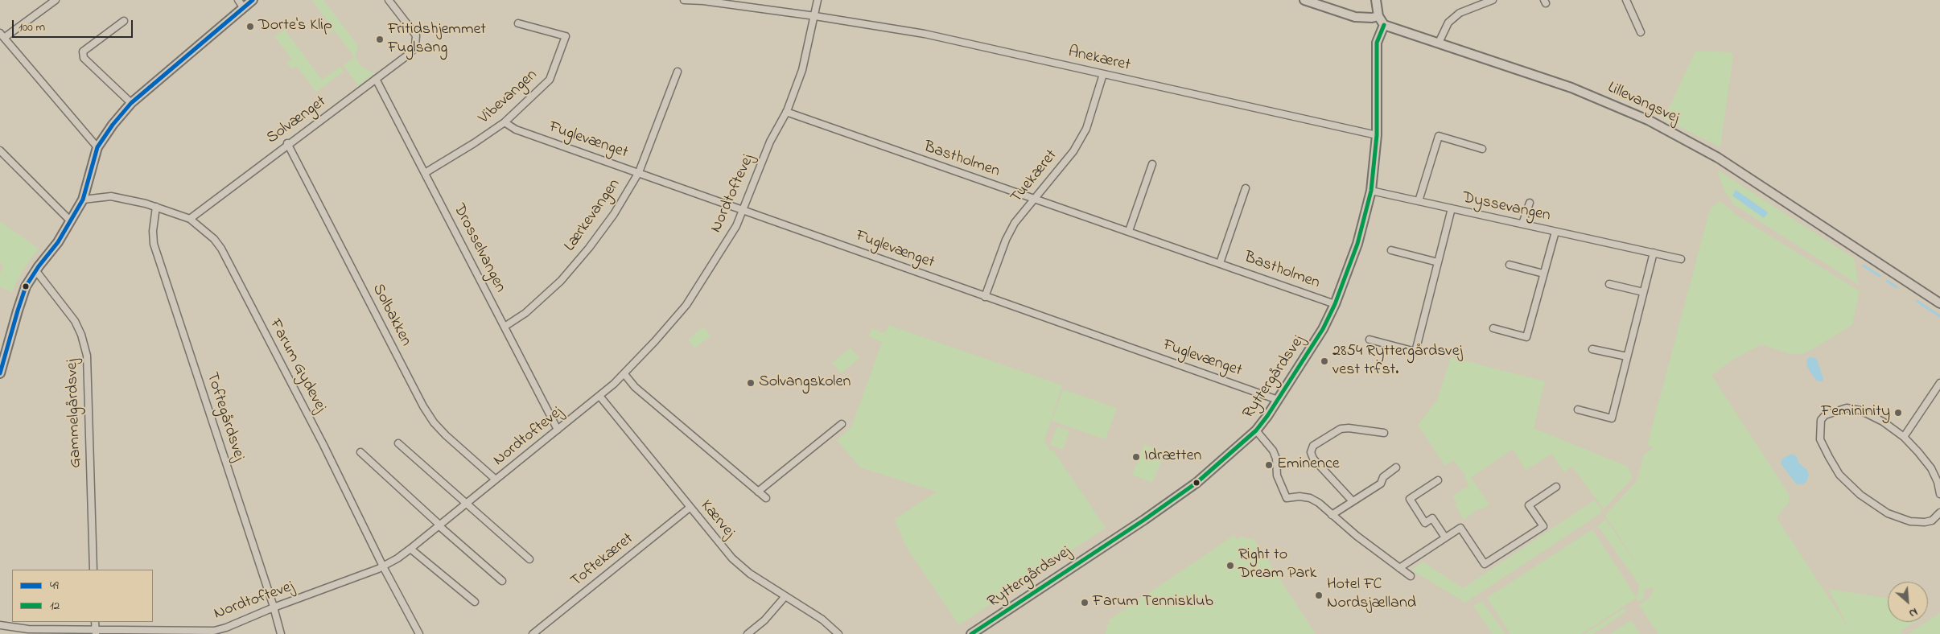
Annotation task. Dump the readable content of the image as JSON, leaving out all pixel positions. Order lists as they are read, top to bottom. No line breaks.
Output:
{"streets":{"street":["Anekæret","Vibevangen","Lillevangsvej","Solvænget","Fuglevænget","Bastholmen","Tuekæret","Nordtoftevej","Dyssevangen","Lærkevangen","Drosselvangen","Solbakken","Farum Gydevej","Ryttergårdsvej","Gammelgårdsvej","Toftegårdsvej","Kærvej","Toftekæret"]},"crossings":[["Anekæret","Tuekæret"],["Anekæret","Nordtoftevej"],["Anekæret","Ryttergårdsvej"],["Vibevangen","Fuglevænget"],["Vibevangen","Drosselvangen"],["Lillevangsvej","Ryttergårdsvej"],["Solvænget","Drosselvangen"],["Solvænget","Solbakken"],["Solvænget","Farum Gydevej"],["Fuglevænget","Tuekæret"],["Fuglevænget","Nordtoftevej"],["Fuglevænget","Lærkevangen"],["Fuglevænget","Ryttergårdsvej"],["Bastholmen","Tuekæret"],["Bastholmen","Nordtoftevej"],["Bastholmen","Ryttergårdsvej"],["Nordtoftevej","Drosselvangen"],["Nordtoftevej","Solbakken"],["Nordtoftevej","Farum Gydevej"],["Nordtoftevej","Toftegårdsvej"],["Nordtoftevej","Kærvej"],["Dyssevangen","Ryttergårdsvej"],["Lærkevangen","Drosselvangen"],["Farum Gydevej","Toftegårdsvej"],["Kærvej","Toftekæret"]],"places":["Dorte's Klip","Fritidshjemmet Fuglsang","2854 Ryttergårdsvej vest trfst.","Solvangskolen","Femininity","Idrætten","Eminence","Right to Dream Park","Hotel FC Nordsjælland","Farum Tennisklub"],"lines":["transit line 49","transit line 12"],"legend":["49","12"],"scale_bar":"100 m","north":"bottom right"}
